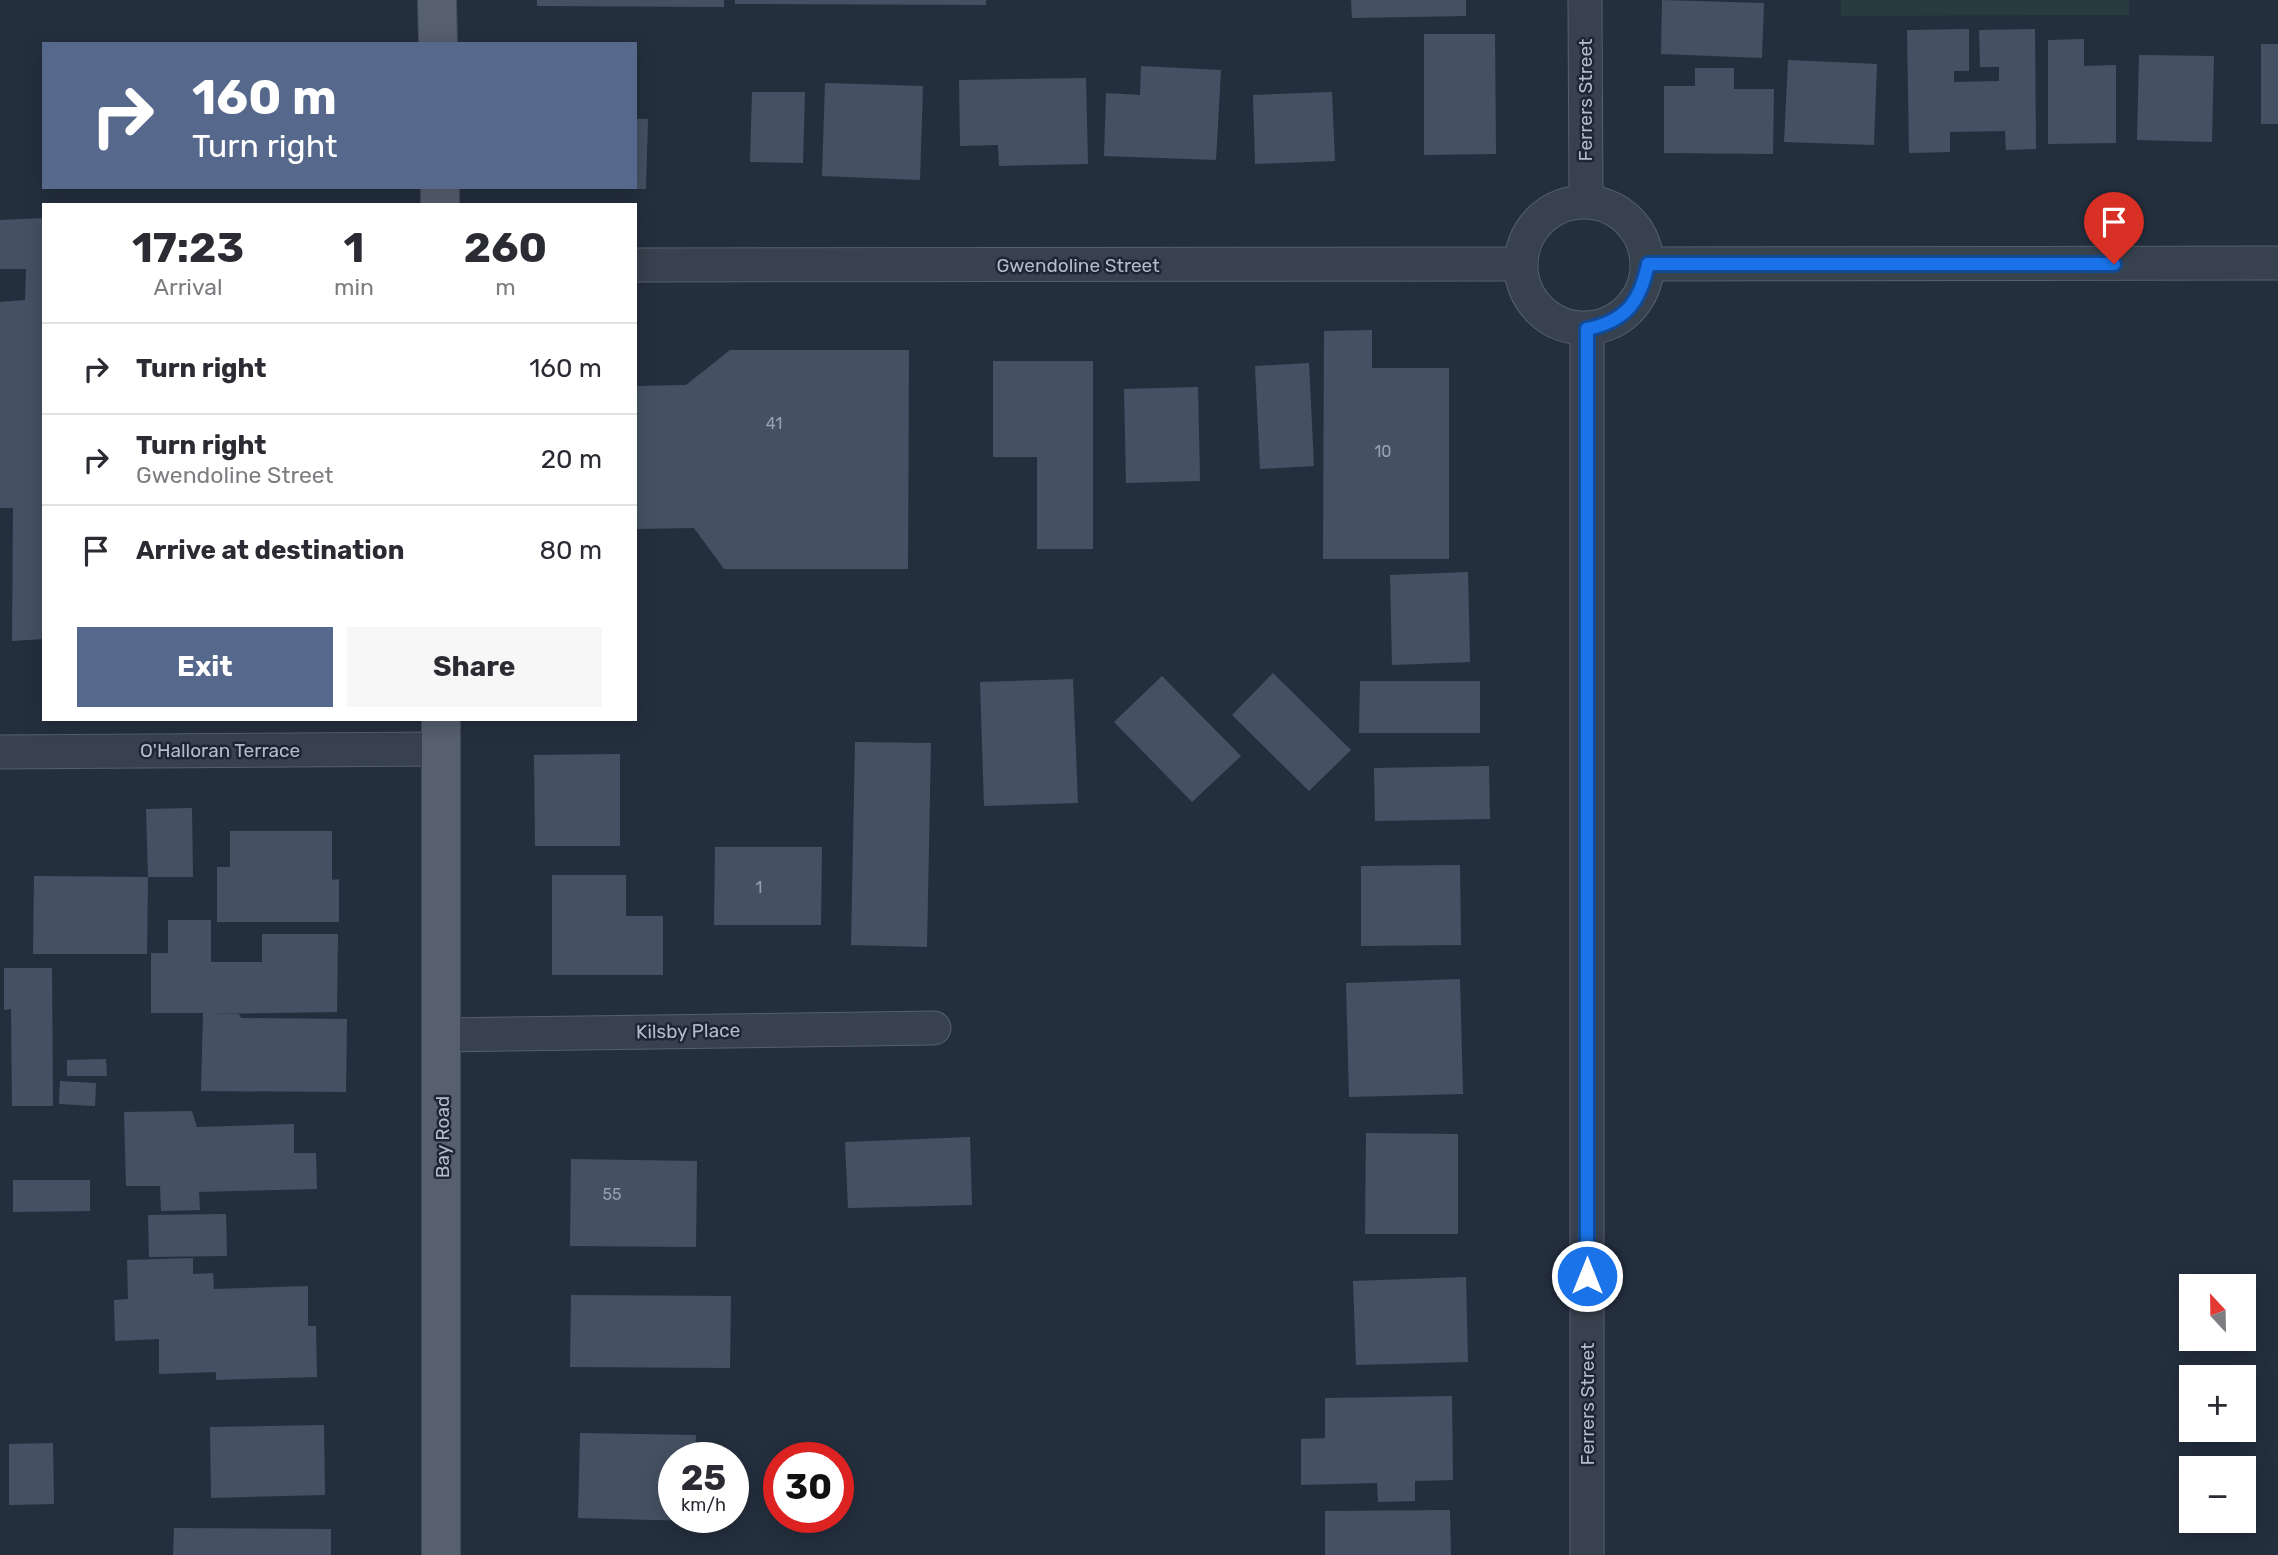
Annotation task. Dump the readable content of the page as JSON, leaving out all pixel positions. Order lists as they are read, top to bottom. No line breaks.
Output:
{"streets":{"main road":["Bay Road"],"street":["Ferrers Street","Gwendoline Street","O'Halloran Terrace","Kilsby Place"]},"crossings":[["Ferrers Street","Gwendoline Street"],["O'Halloran Terrace","Bay Road"],["Kilsby Place","Bay Road"]],"house_numbers":["41","10","1","55"],"north":"top","page":{"turn":["160 m","Turn right"],"eta":["17:23","Arrival","1","min","260","m"],"list":[{"name":"Turn right","value":"160 m"},{"name":"Turn right","note":"Gwendoline Street","value":"20 m"},{"name":"Arrive at destination","value":"80 m"}],"buttons":["Exit","Share"],"map_buttons":["+","−"],"speed":"25 km/h","limit":"30"}}
